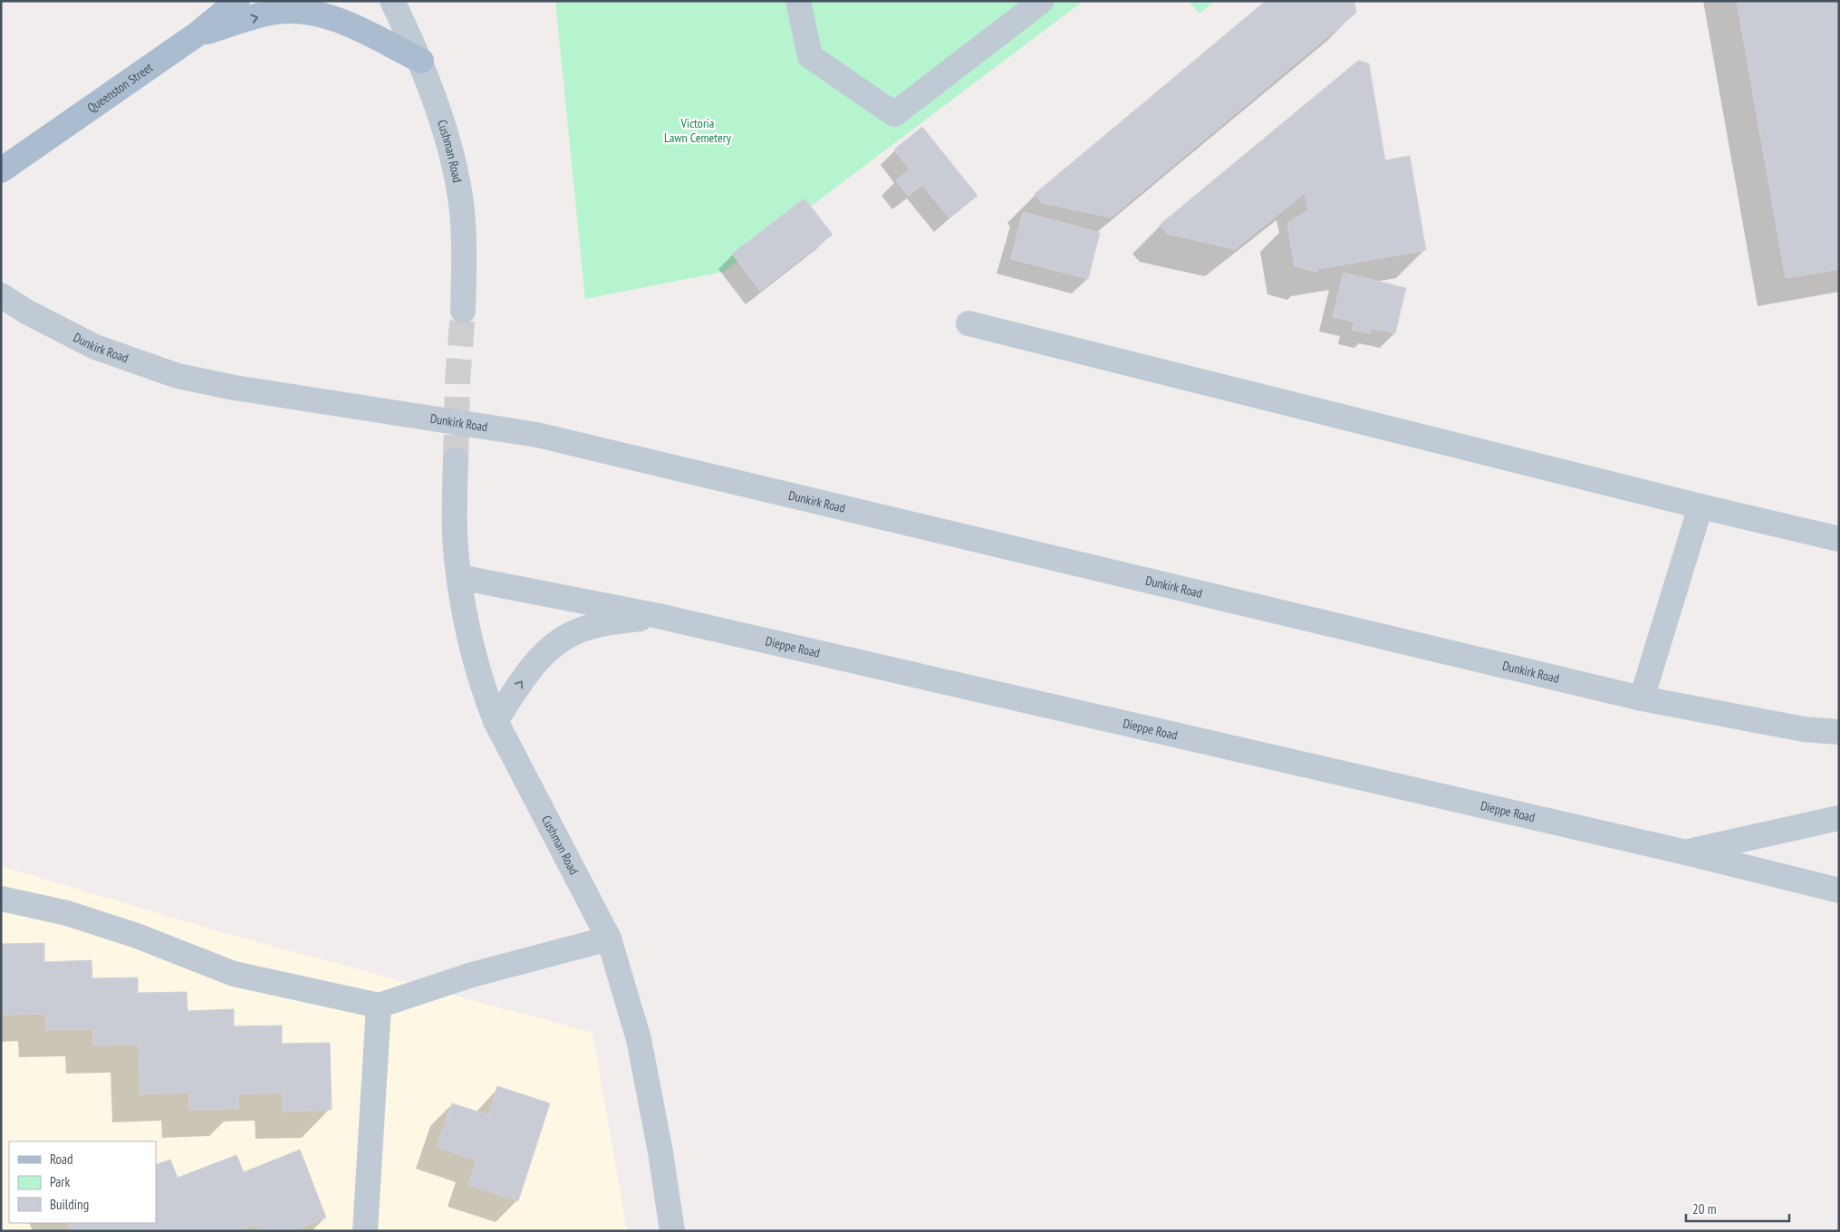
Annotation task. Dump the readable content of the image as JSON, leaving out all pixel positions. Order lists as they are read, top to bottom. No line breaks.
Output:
{"streets":{"main road":["Queenston Street"],"street":["Cushman Road","Dunkirk Road","Dieppe Road"]},"crossings":[["Cushman Road","Dieppe Road"]],"parks":["Victoria Lawn Cemetery"],"legend":["Road","Park","Building"],"scale_bar":"20 m"}
